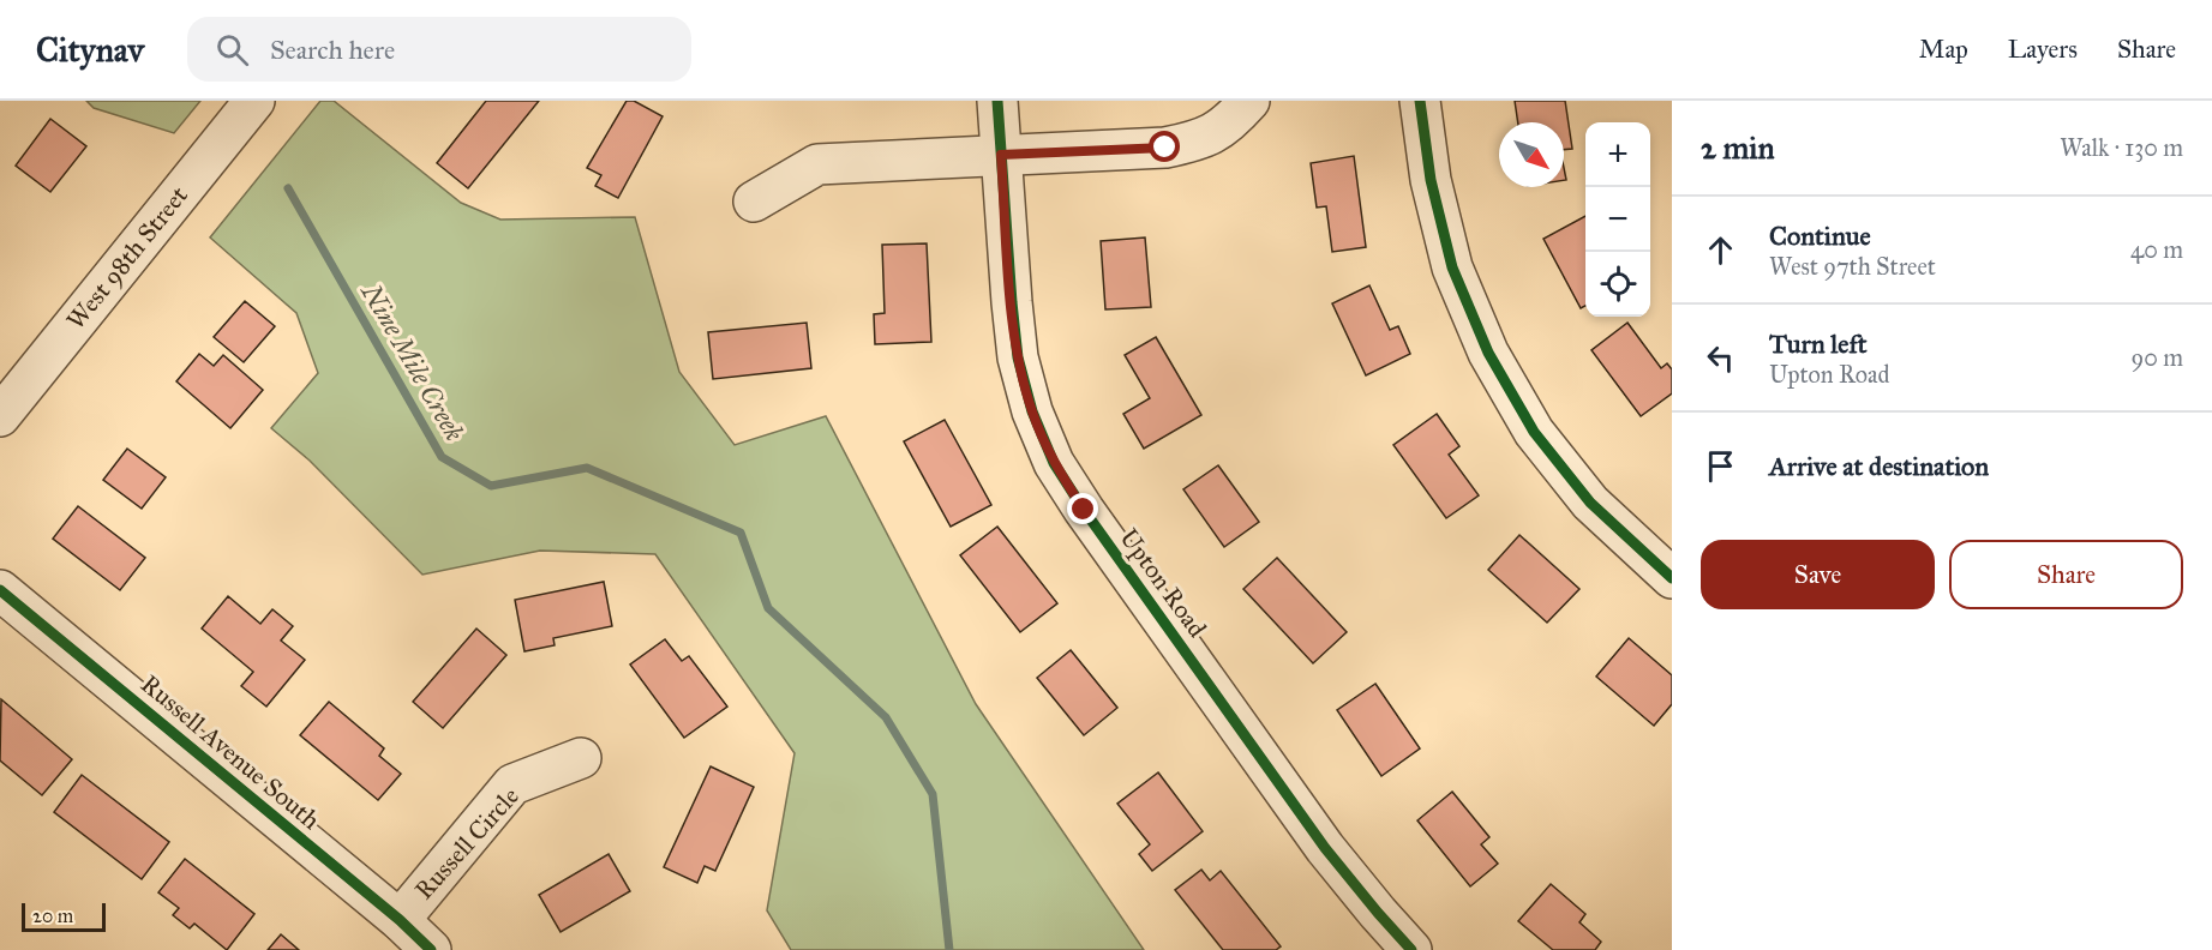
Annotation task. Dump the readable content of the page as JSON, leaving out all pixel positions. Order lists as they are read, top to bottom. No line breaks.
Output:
{"streets":{"street":["West 98th Street","Upton Road","Russell Avenue South","Russell Circle"]},"crossings":[["Russell Avenue South","Russell Circle"]],"water":["Nine Mile Creek"],"scale_bar":"20 m","north":"bottom right","page":{"header":"Citynav","search":"Search here","nav":["Map","Layers","Share"],"heading":["2 min","Walk · 130 m"],"map_buttons":["+","−"],"list":[["Continue","West 97th Street","40 m"],["Turn left","Upton Road","90 m"],"Arrive at destination"],"buttons":["Save","Share"],"scale":"20 m"}}
